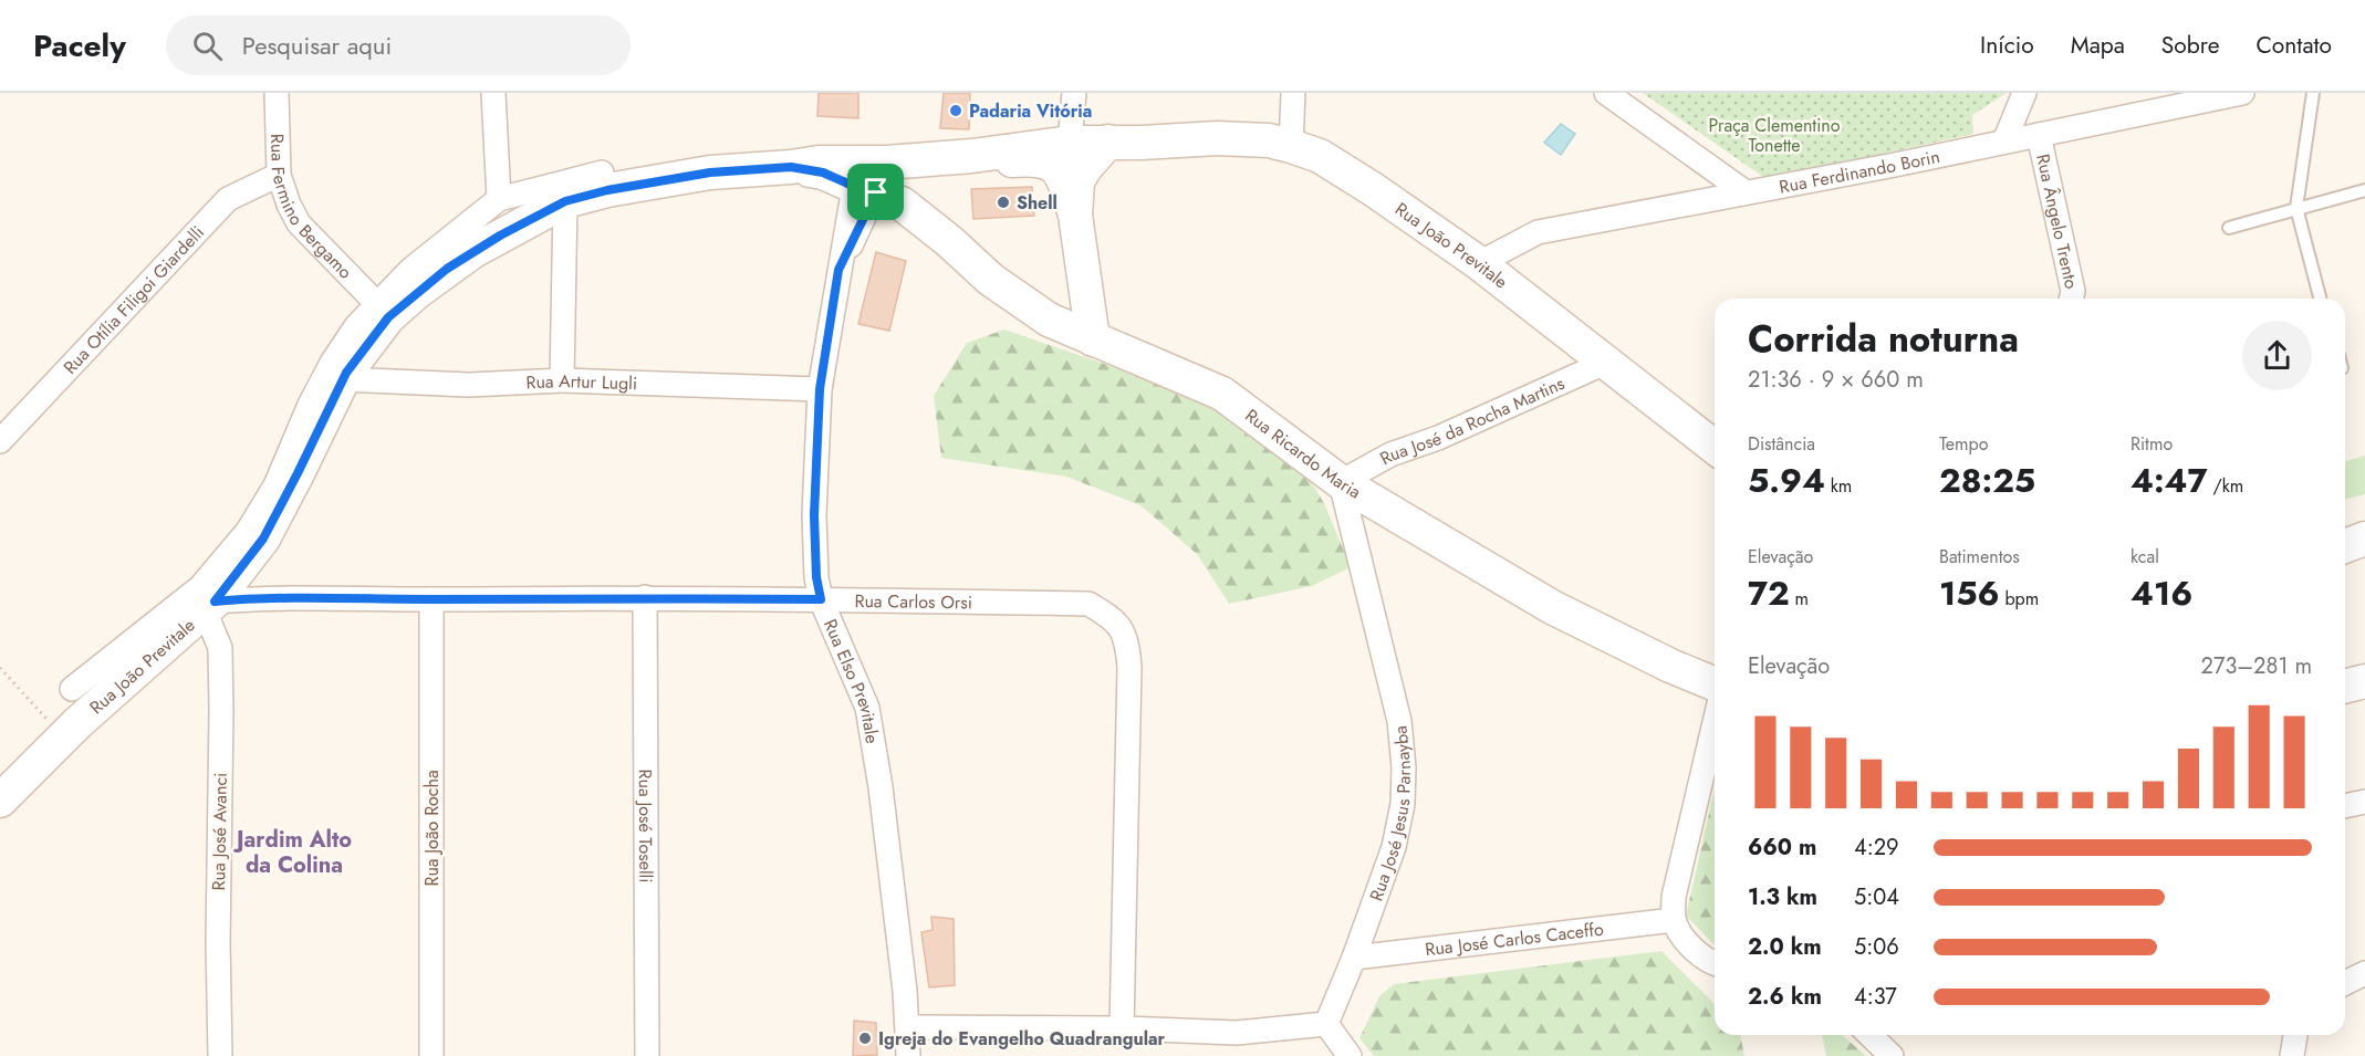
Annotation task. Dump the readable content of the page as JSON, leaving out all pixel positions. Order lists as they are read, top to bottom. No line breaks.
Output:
{"streets":{"main road":["Rua João Previtale","Rua Ricardo Maria"],"street":["Rua Ferdinando Borin","Rua Fermino Bergamo","Rua Ângelo Trento","Rua Otília Filigoi Giardelli","Rua Artur Lugli","Rua José da Rocha Martins","Rua Carlos Orsi","Rua Elso Previtale","Rua José Jesus Parnayba","Rua José Toselli","Rua João Rocha","Rua José Avanci","Rua José Carlos Caceffo"]},"crossings":[["Rua Ferdinando Borin","Rua Ângelo Trento"],["Rua Ferdinando Borin","Rua João Previtale"],["Rua Fermino Bergamo","Rua João Previtale"],["Rua Fermino Bergamo","Rua Otília Filigoi Giardelli"],["Rua João Previtale","Rua Artur Lugli"],["Rua João Previtale","Rua José da Rocha Martins"],["Rua João Previtale","Rua Ricardo Maria"],["Rua João Previtale","Rua Carlos Orsi"],["Rua João Previtale","Rua Elso Previtale"],["Rua João Previtale","Rua José Avanci"],["Rua Artur Lugli","Rua Elso Previtale"],["Rua José da Rocha Martins","Rua Ricardo Maria"],["Rua José da Rocha Martins","Rua José Jesus Parnayba"],["Rua Ricardo Maria","Rua Elso Previtale"],["Rua Ricardo Maria","Rua José Jesus Parnayba"],["Rua Carlos Orsi","Rua Elso Previtale"],["Rua Carlos Orsi","Rua José Toselli"],["Rua Carlos Orsi","Rua João Rocha"],["Rua Carlos Orsi","Rua José Avanci"],["Rua José Jesus Parnayba","Rua José Carlos Caceffo"]],"districts":["Jardim Alto da Colina"],"parks":["Praça Clementino Tonette"],"places":["Padaria Vitória","Shell","Igreja do Evangelho Quadrangular"],"page":{"header":"Pacely","search":"Pesquisar aqui","nav":["Início","Mapa","Sobre","Contato"],"heading":["Corrida noturna","21:36 · 9 × 660 m"],"stats":[["Distância","5.94 km"],["Tempo","28:25"],["Ritmo","4:47 /km"],["Elevação","72 m"],["Batimentos","156 bpm"],["kcal","416"]],"chart":["Elevação","273–281 m"],"list":[{"name":"660 m","note":"4:29"},{"name":"1.3 km","note":"5:04"},{"name":"2.0 km","note":"5:06"},{"name":"2.6 km","note":"4:37"}]}}
